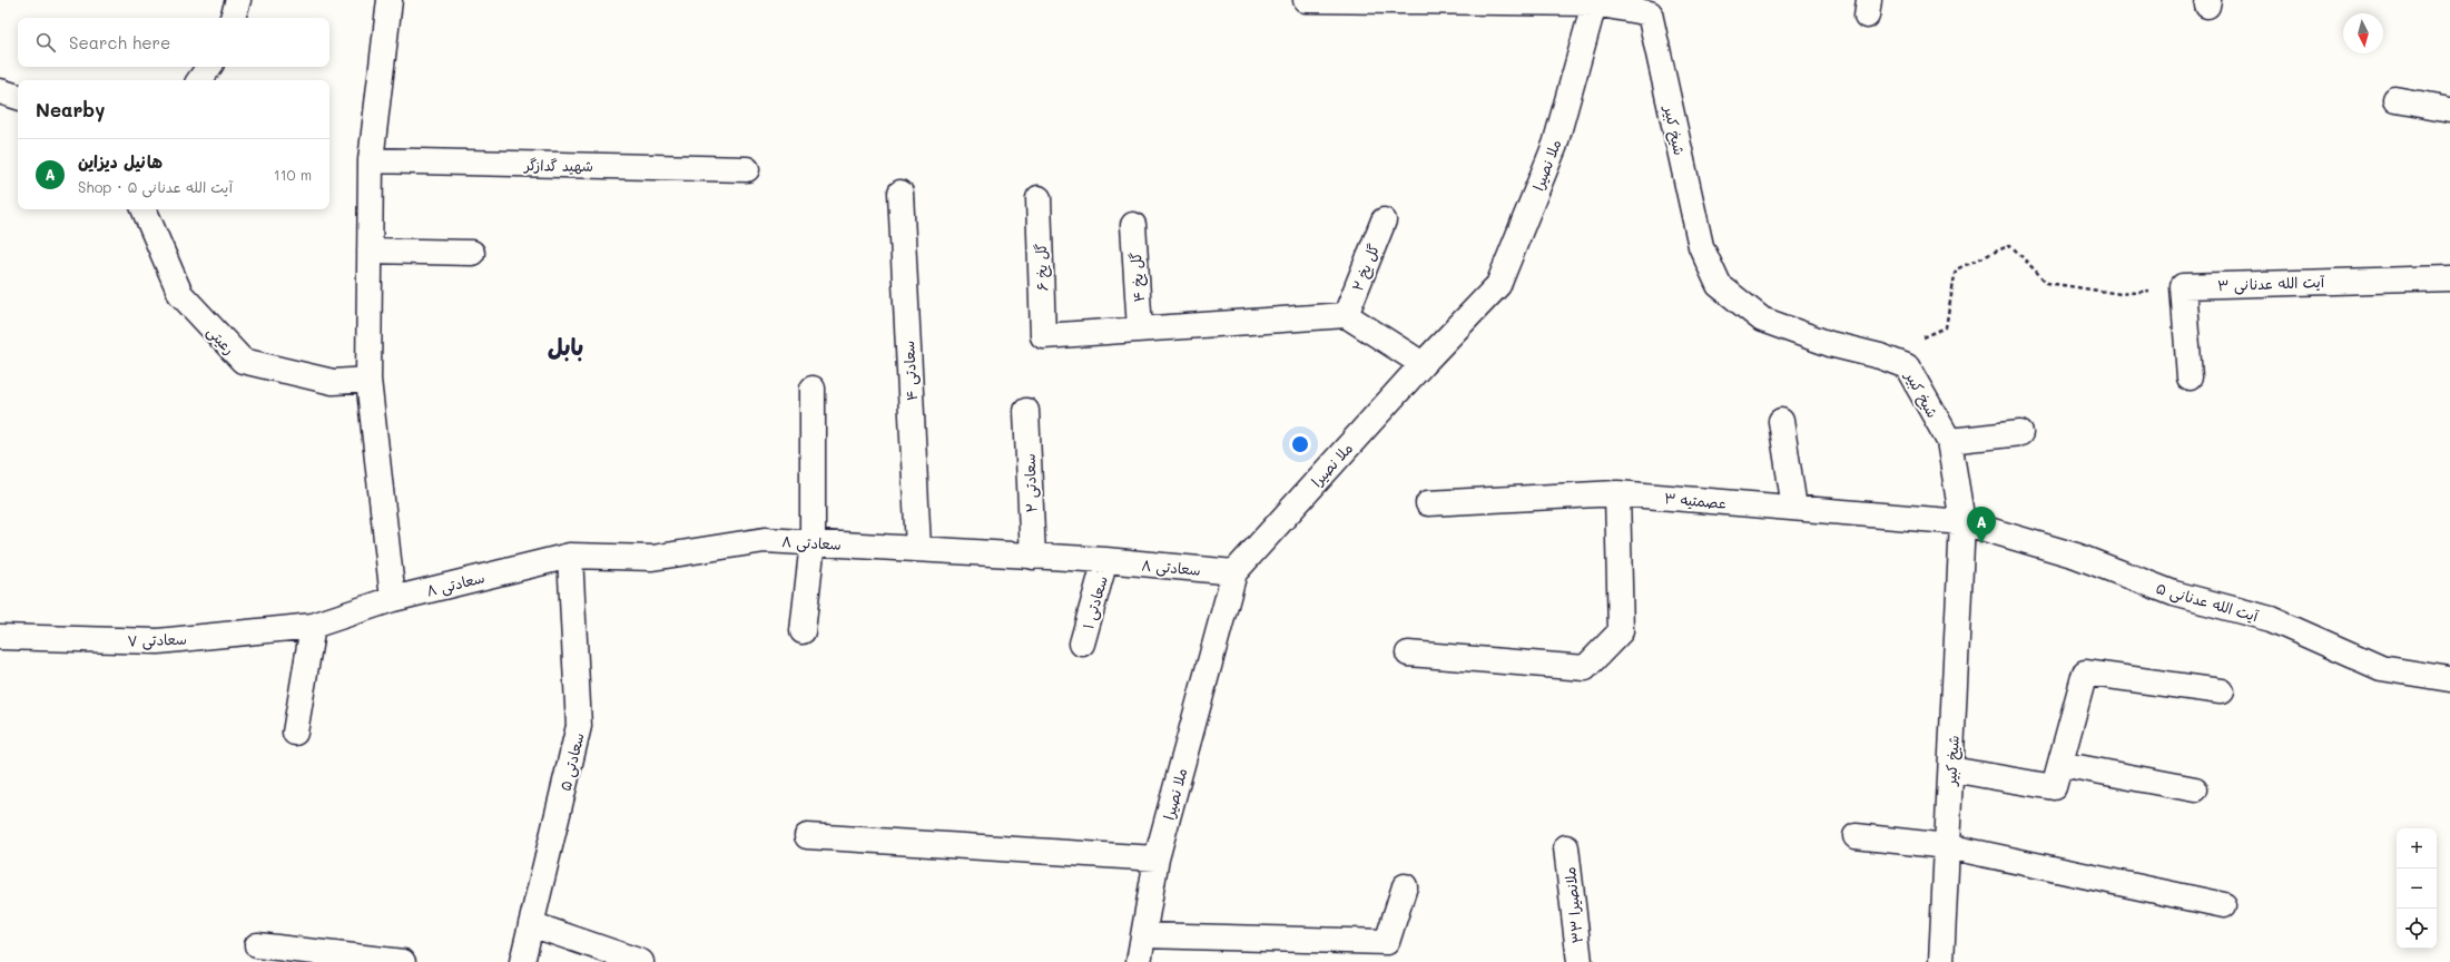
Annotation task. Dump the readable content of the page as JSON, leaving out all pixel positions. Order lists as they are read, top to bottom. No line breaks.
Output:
{"streets":{"street":["شیخ کبیر","شهید گدازگر","ملا نصیرا","گل یخ ۶","گل یخ ۲","گل یخ ۴","آیت الله عدنانی ۳","رعیتی","سعادتی ۴","سعادتی ۲","عصمتیه ۳","سعادتی ۸","آیت الله عدنانی ۵","سعادتی ۱","سعادتی ۷","سعادتی ۵","ملانصیرا ۳۳"]},"crossings":[["شیخ کبیر","ملا نصیرا"],["شیخ کبیر","عصمتیه ۳"],["شیخ کبیر","آیت الله عدنانی ۵"],["ملا نصیرا","سعادتی ۸"],["گل یخ ۶","گل یخ ۴"],["سعادتی ۴","سعادتی ۸"],["سعادتی ۲","سعادتی ۸"],["عصمتیه ۳","آیت الله عدنانی ۵"],["سعادتی ۸","سعادتی ۱"],["سعادتی ۸","سعادتی ۷"],["سعادتی ۸","سعادتی ۵"]],"districts":["بابل"],"north":"bottom","page":{"search":"Search here","heading":"Nearby","list":[{"mark":"A","name":"هانیل دیزاین","note":"Shop · آیت الله عدنانی ۵","value":"110 m"}],"pins":"A","map_buttons":["+","−"]}}
